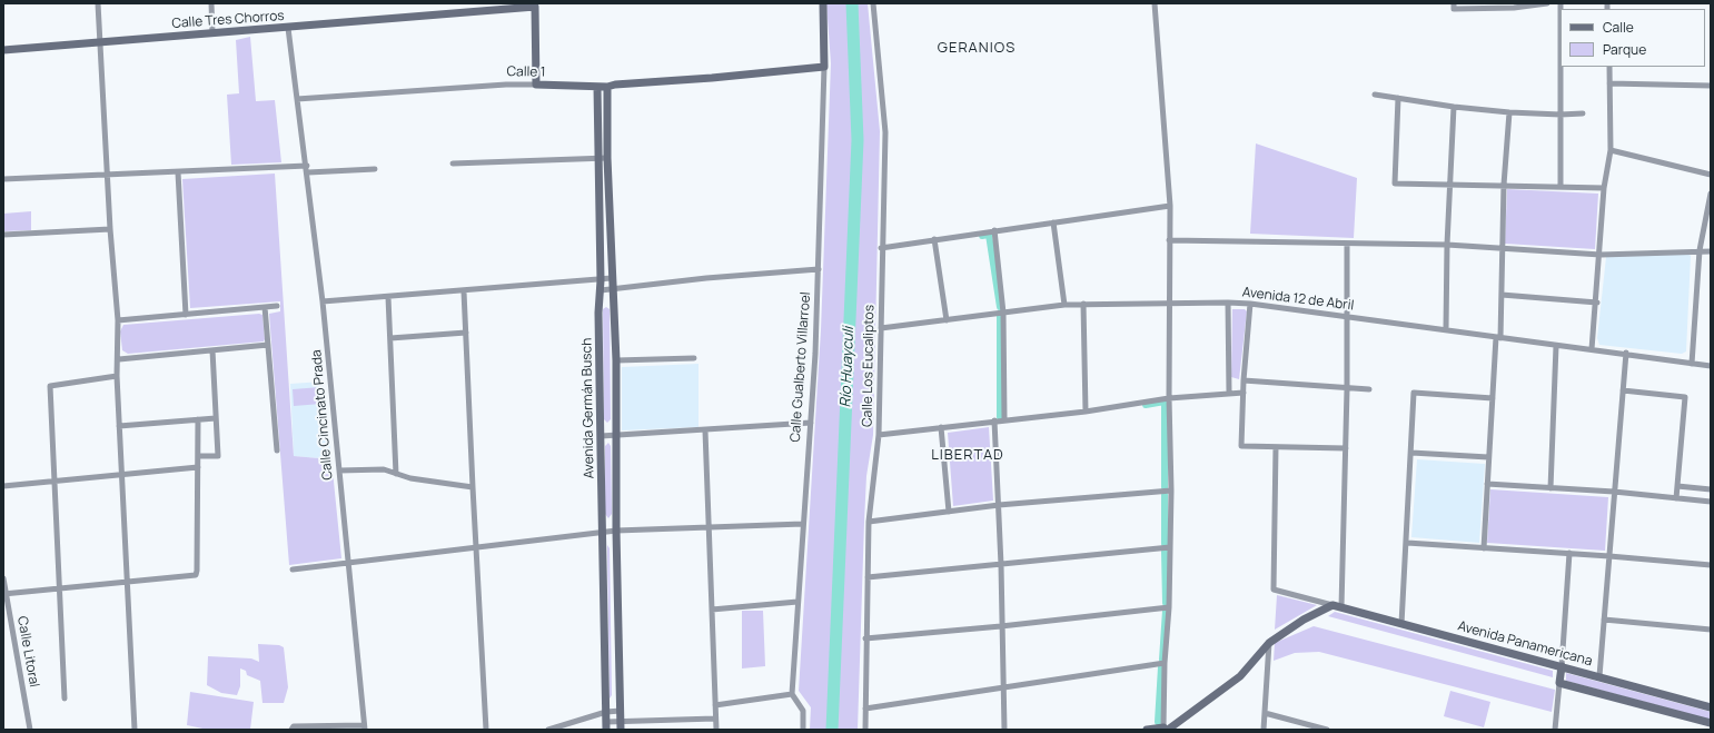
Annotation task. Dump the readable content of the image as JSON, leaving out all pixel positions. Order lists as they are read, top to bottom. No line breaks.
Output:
{"streets":{"main road":["Calle Tres Chorros","Calle 1","Calle Gualberto Villarroel","Avenida Germán Busch","Avenida Panamericana"],"street":["Avenida 12 de Abril","Calle Los Eucaliptos","Calle Cincinato Prada","Calle Litoral"]},"crossings":[["Calle 1","Calle Gualberto Villarroel"],["Calle 1","Avenida Germán Busch"],["Calle 1","Calle Cincinato Prada"],["Avenida 12 de Abril","Calle Los Eucaliptos"]],"districts":["GERANIOS","LIBERTAD"],"water":["Río Huayculi"],"legend":["Calle","Parque"]}
